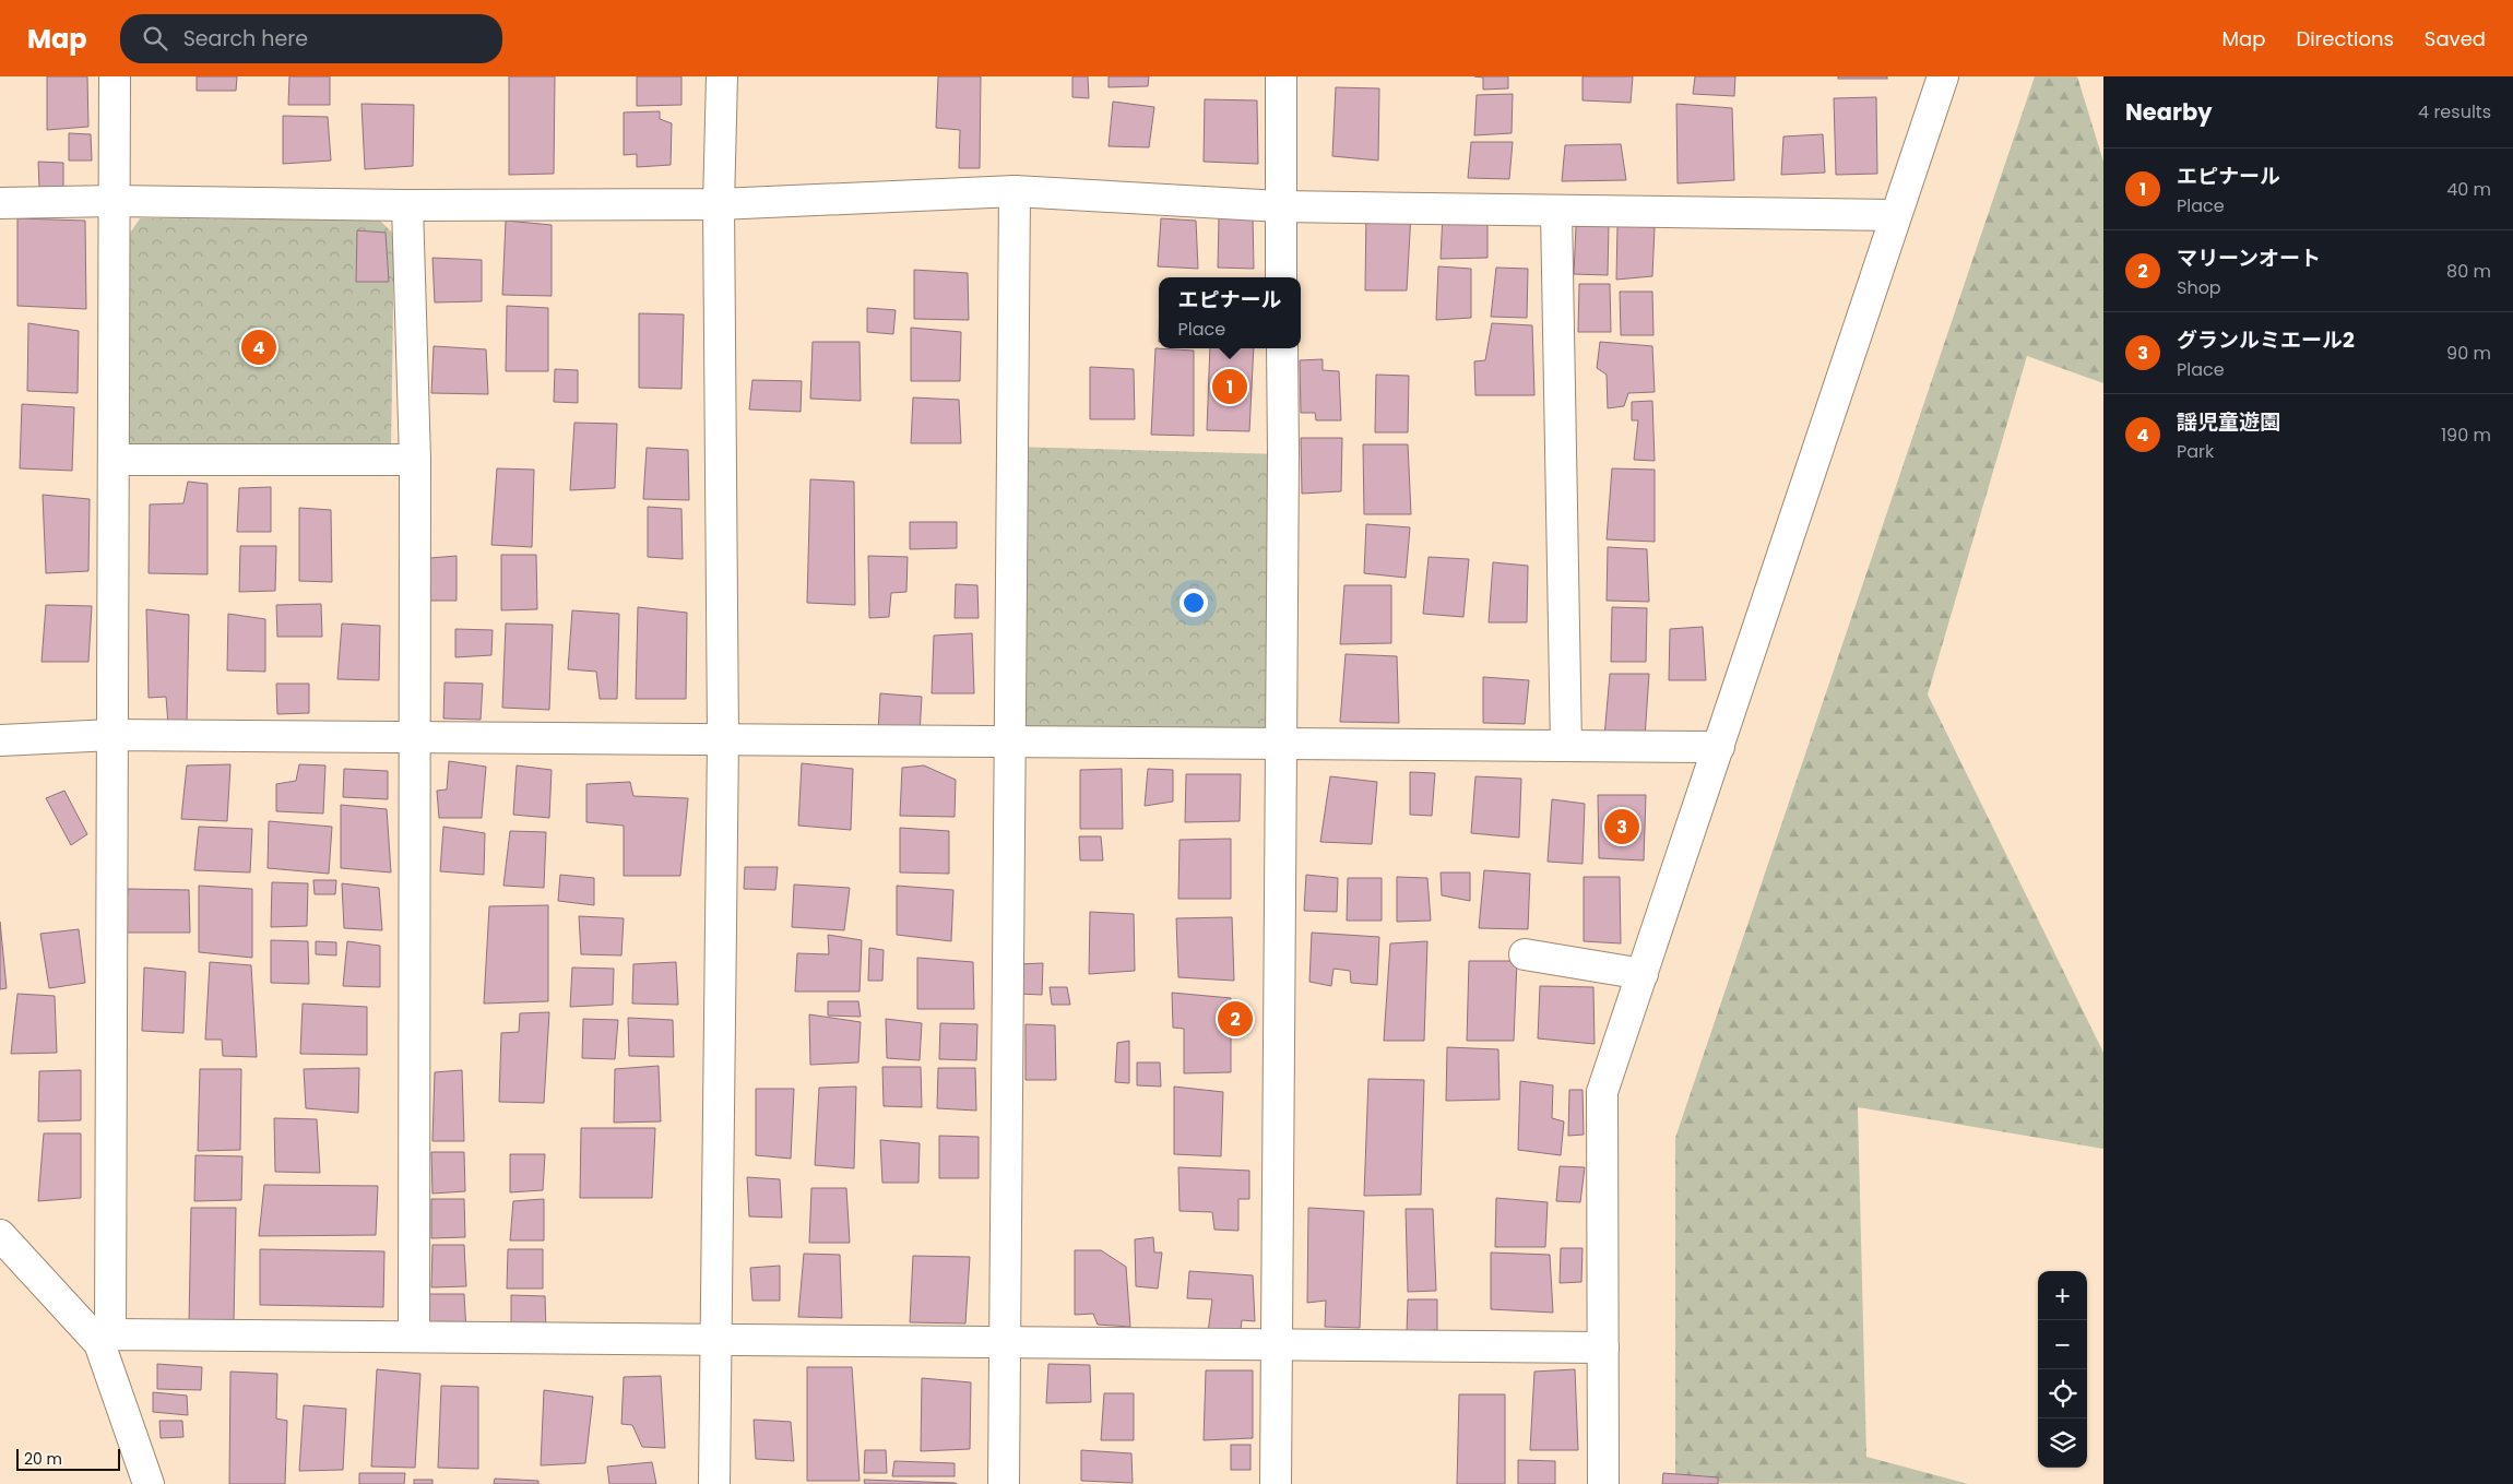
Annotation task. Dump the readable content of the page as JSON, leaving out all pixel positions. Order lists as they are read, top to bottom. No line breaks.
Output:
{"scale_bar":"20 m","page":{"header":"Map","search":"Search here","nav":["Map","Directions","Saved"],"heading":["Nearby","4 results"],"list":[{"mark":"1","name":"エピナール","note":"Place","value":"40 m"},{"mark":"2","name":"マリーンオート","note":"Shop","value":"80 m"},{"mark":"3","name":"グランルミエール2","note":"Place","value":"90 m"},{"mark":"4","name":"謡児童遊園","note":"Park","value":"190 m"}],"popup":["エピナール","Place"],"pins":["4","1","3","2"],"map_buttons":["+","−"],"scale":"20 m"}}
